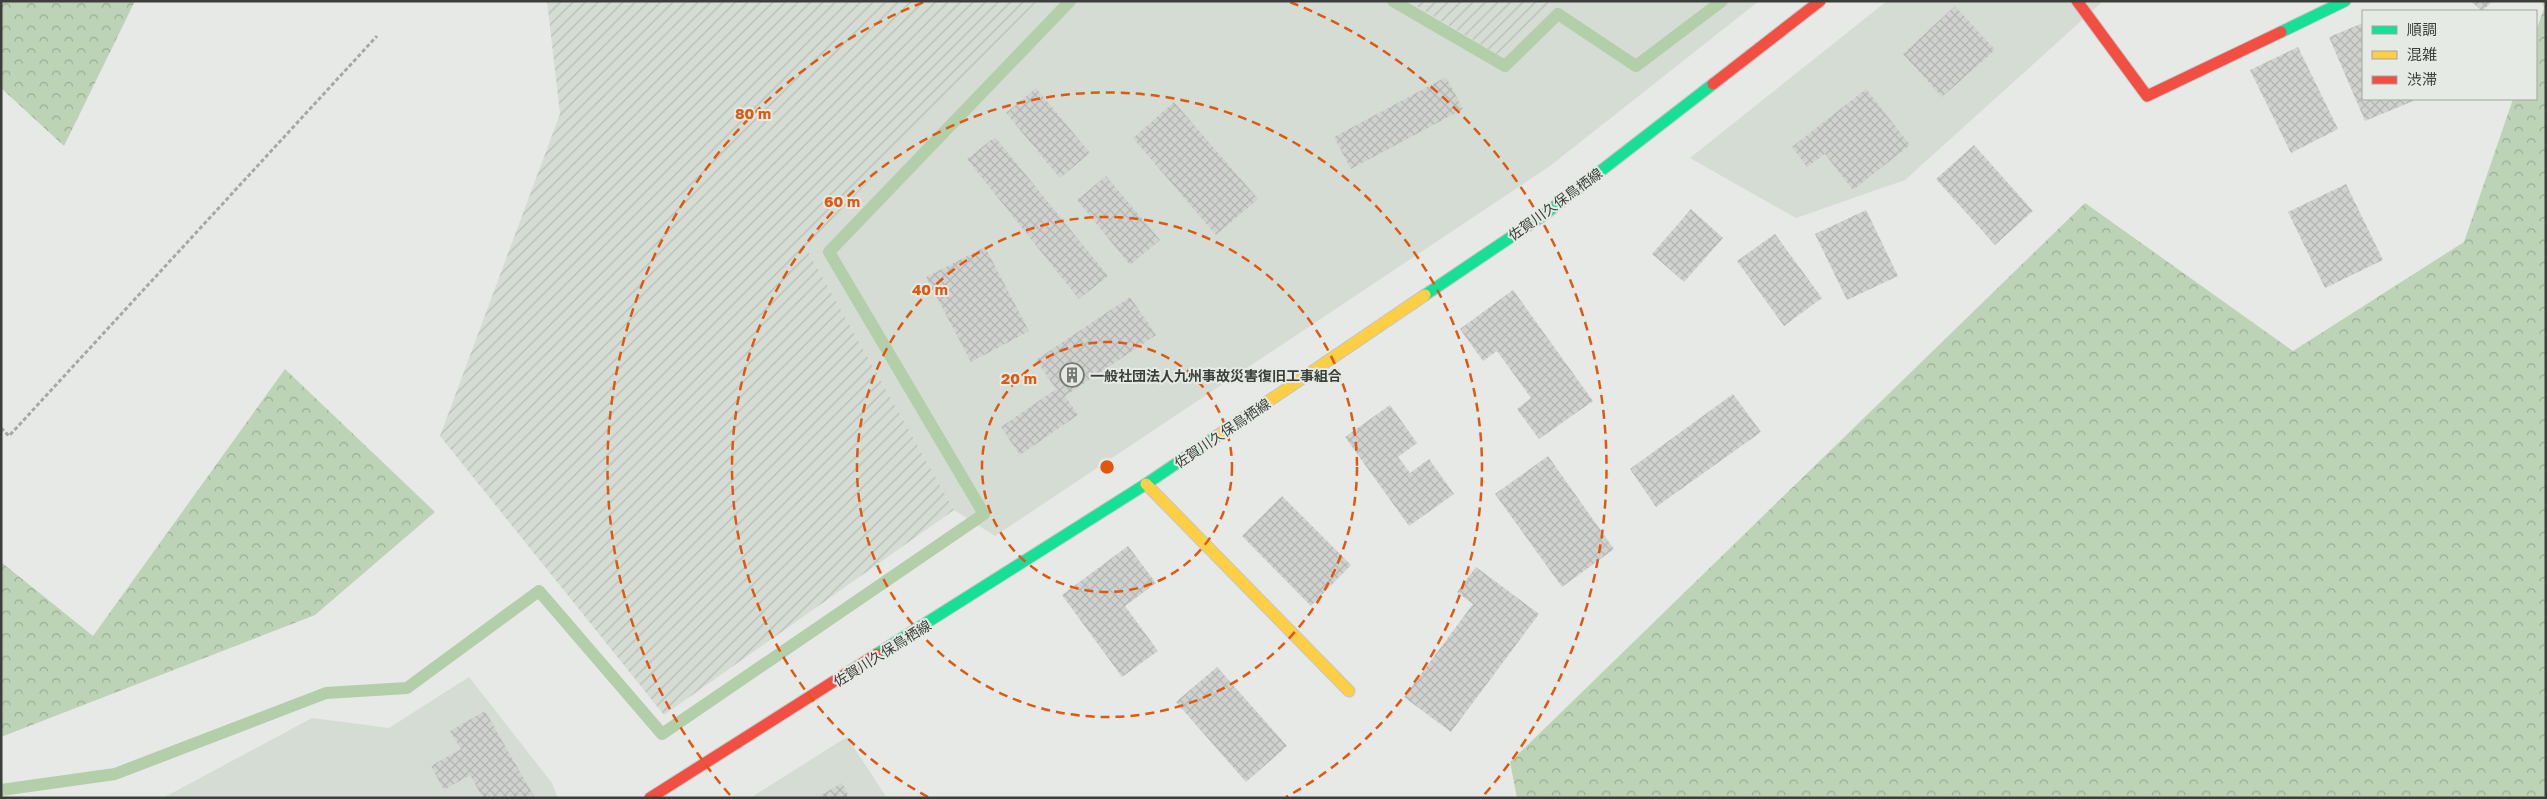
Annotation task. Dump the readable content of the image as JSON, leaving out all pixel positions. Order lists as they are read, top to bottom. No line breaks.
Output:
{"streets":{"main road":["佐賀川久保鳥栖線"]},"places":{"building":["一般社団法人九州事故災害復旧工事組合"]},"legend":["順調","混雑","渋滞"],"rings":["80 m","60 m","40 m","20 m"]}
